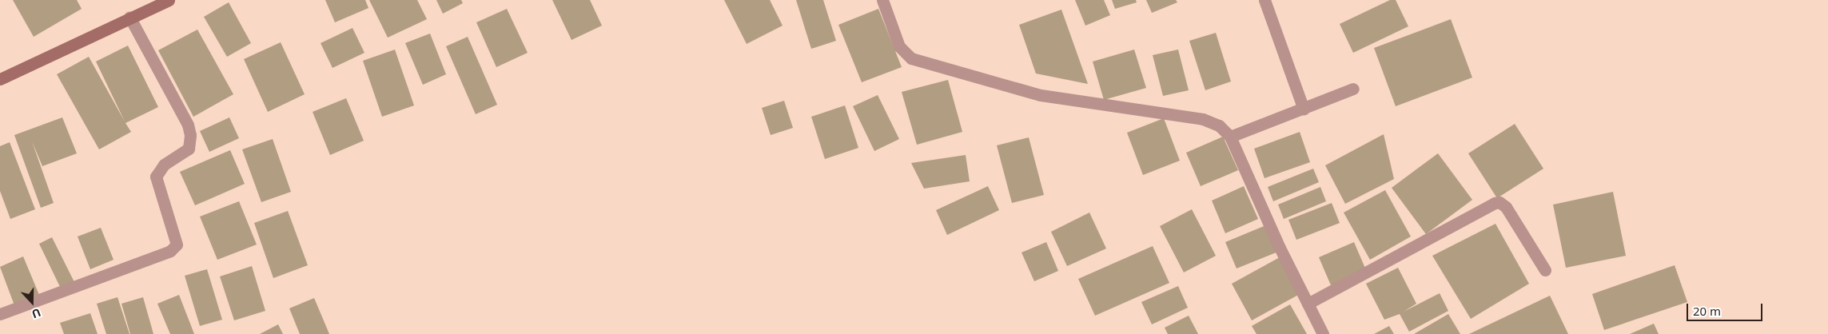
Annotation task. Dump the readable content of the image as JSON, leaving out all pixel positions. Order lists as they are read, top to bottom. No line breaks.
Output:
{"scale_bar":"20 m","north":"bottom"}
